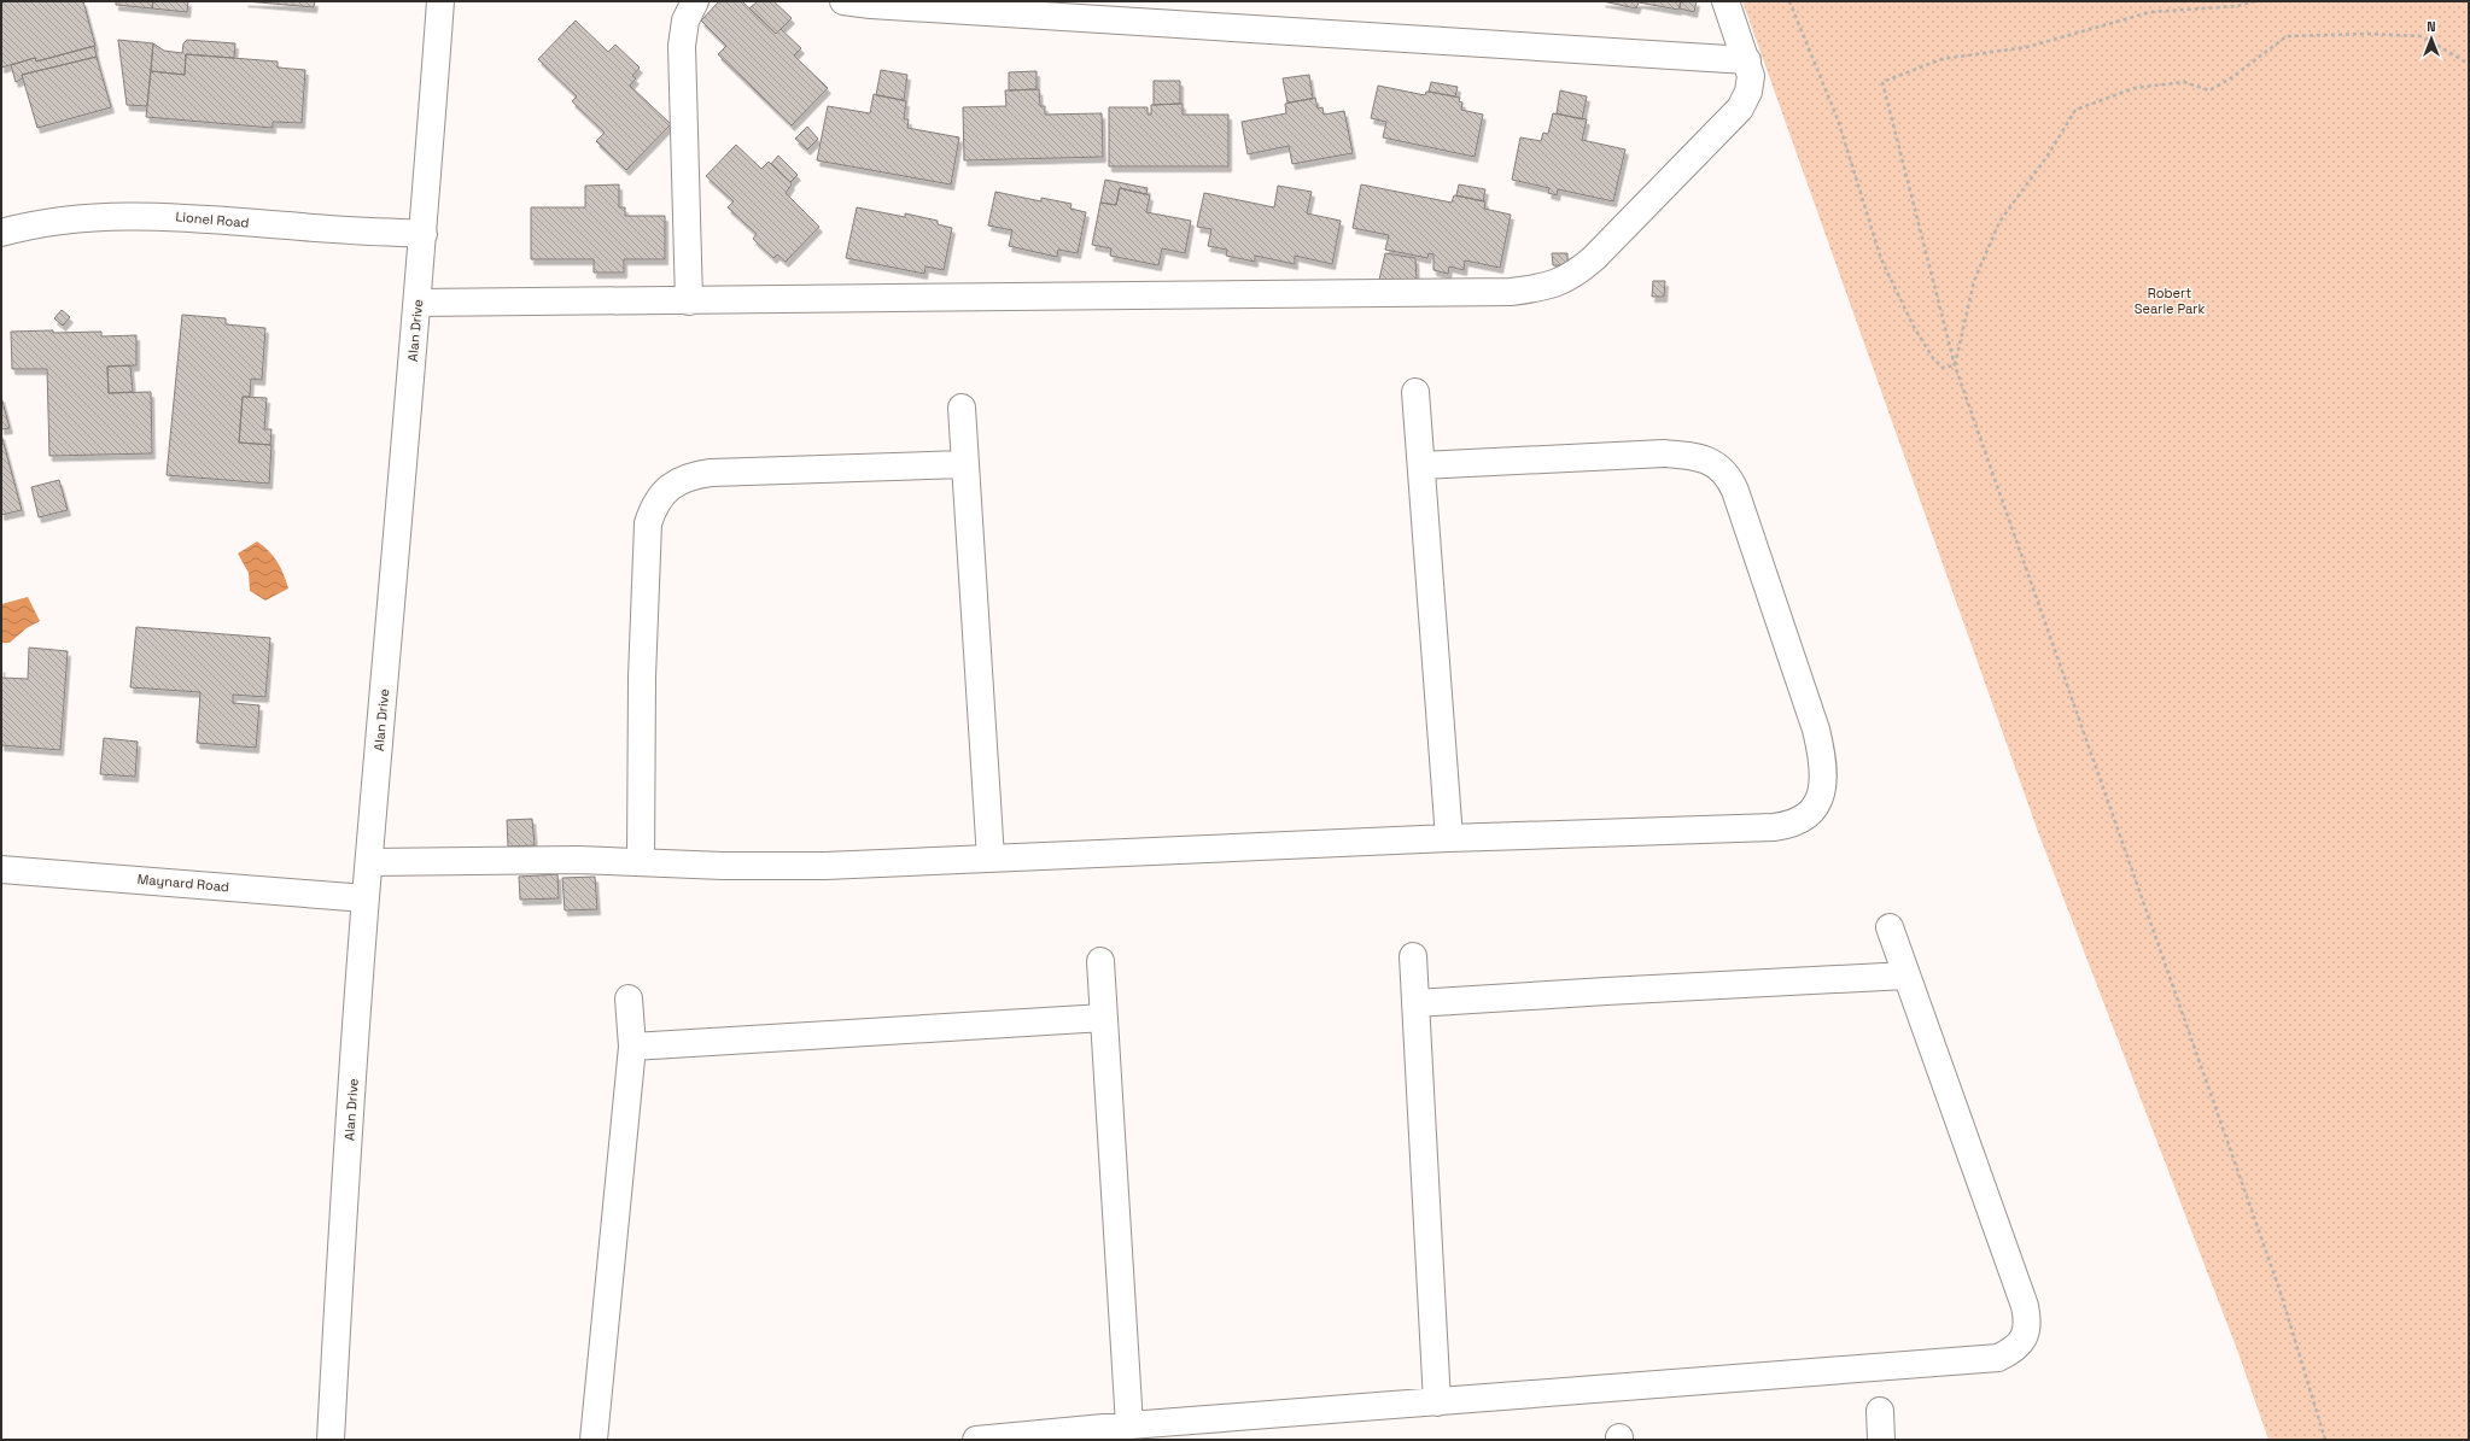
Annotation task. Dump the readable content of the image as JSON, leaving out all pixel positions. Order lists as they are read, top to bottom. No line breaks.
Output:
{"streets":{"street":["Lionel Road","Alan Drive","Maynard Road"]},"crossings":[["Lionel Road","Alan Drive"],["Alan Drive","Maynard Road"]],"parks":["Robert Searle Park"],"north":"top"}
